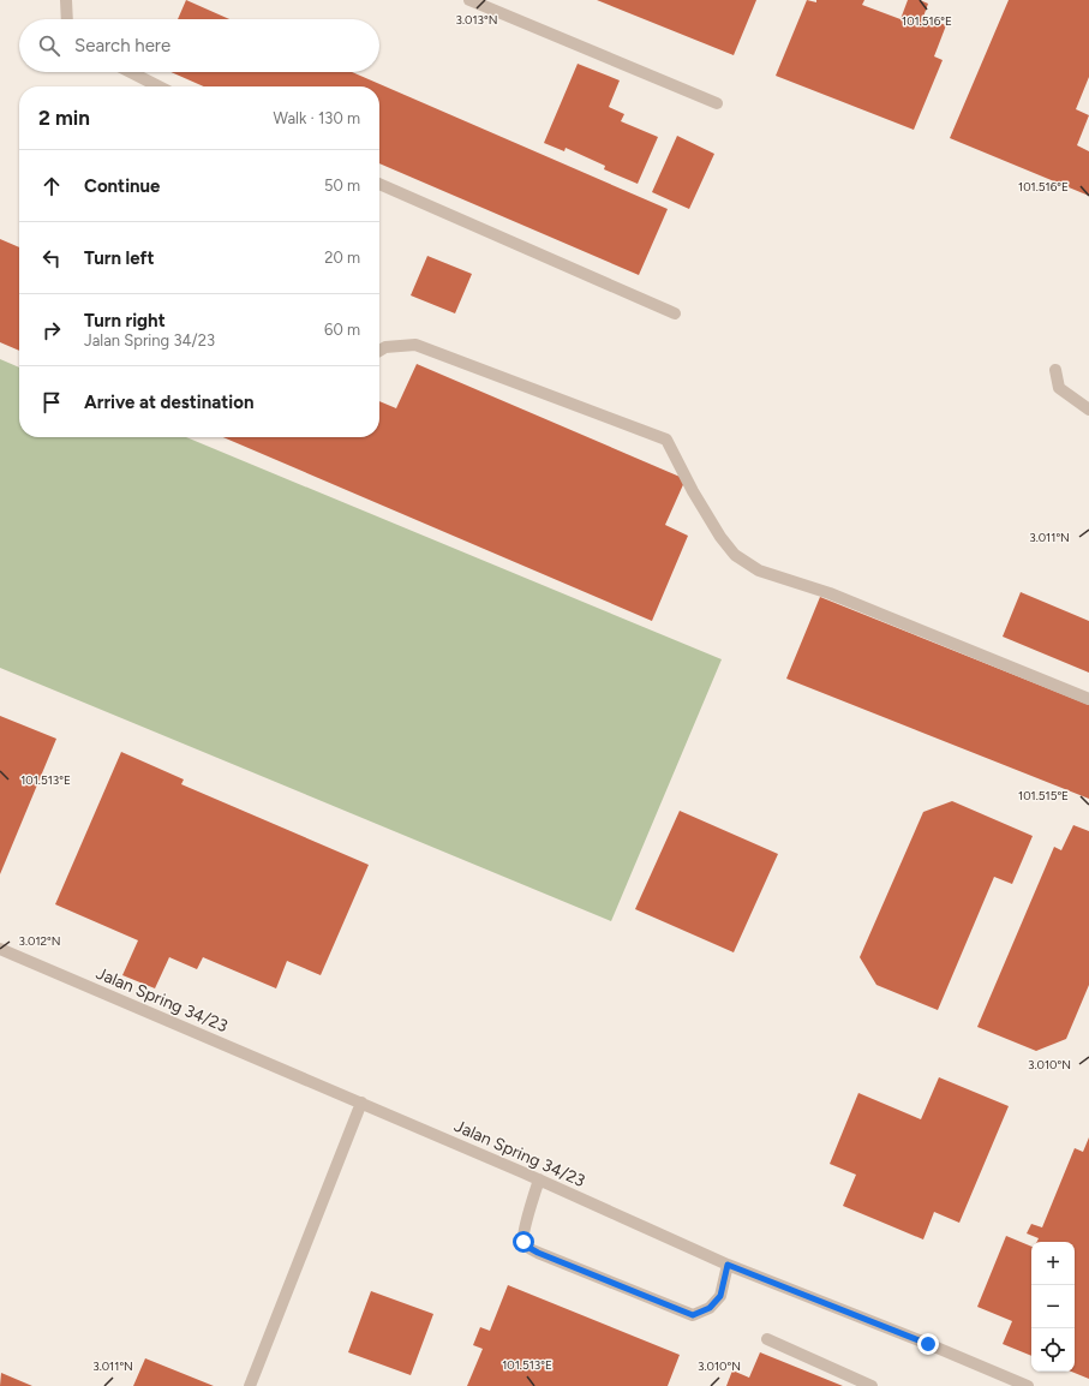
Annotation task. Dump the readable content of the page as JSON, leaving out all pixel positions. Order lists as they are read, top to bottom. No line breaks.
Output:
{"streets":{"lane":["Jalan Spring 34/23"]},"page":{"search":"Search here","heading":["2 min","Walk · 130 m"],"list":[["Continue","50 m"],["Turn left","20 m"],["Turn right","Jalan Spring 34/23","60 m"],"Arrive at destination"],"map_buttons":["+","−"]},"coordinates":["3.013°N","101.516°E","3.011°N","101.513°E","101.515°E","3.012°N","3.010°N"]}
